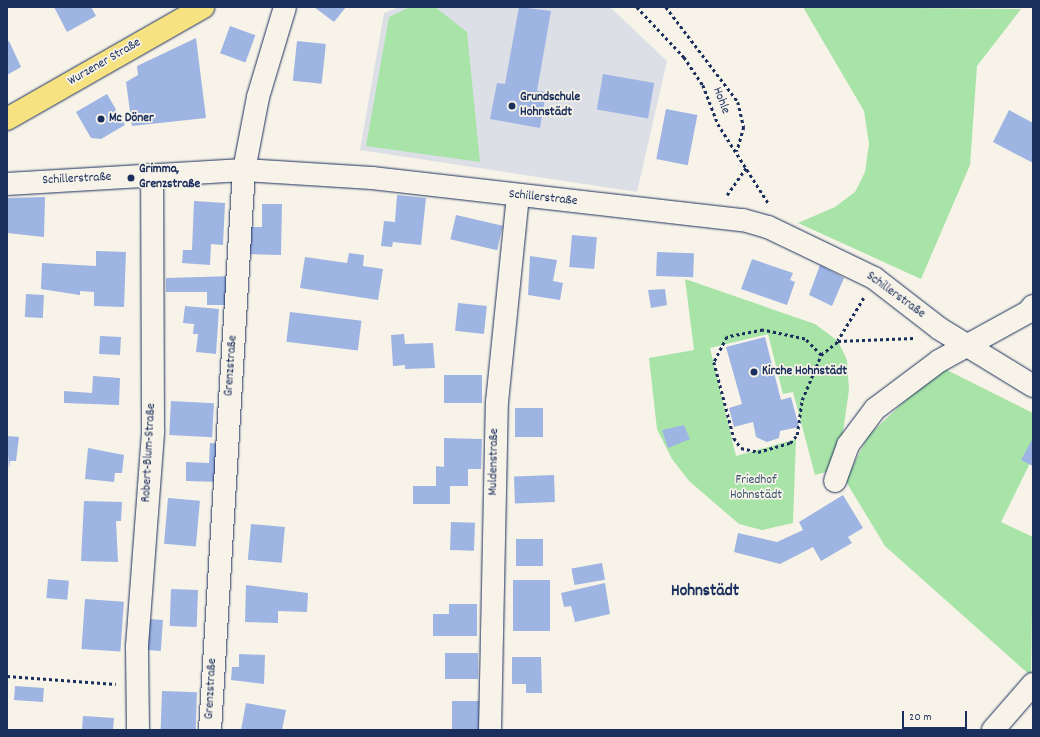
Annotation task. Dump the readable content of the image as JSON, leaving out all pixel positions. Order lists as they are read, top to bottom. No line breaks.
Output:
{"streets":{"main road":["Wurzener Straße"],"street":["Schillerstraße","Grenzstraße","Robert-Blum-Straße","Muldenstraße"],"path":["Hohle"]},"crossings":[["Schillerstraße","Grenzstraße"],["Schillerstraße","Robert-Blum-Straße"],["Schillerstraße","Muldenstraße"]],"districts":["Hohnstädt"],"parks":["Friedhof Hohnstädt"],"places":["Grundschule Hohnstädt","Mc Döner","Grimma, Grenzstraße","Kirche Hohnstädt"],"scale_bar":"20 m"}
